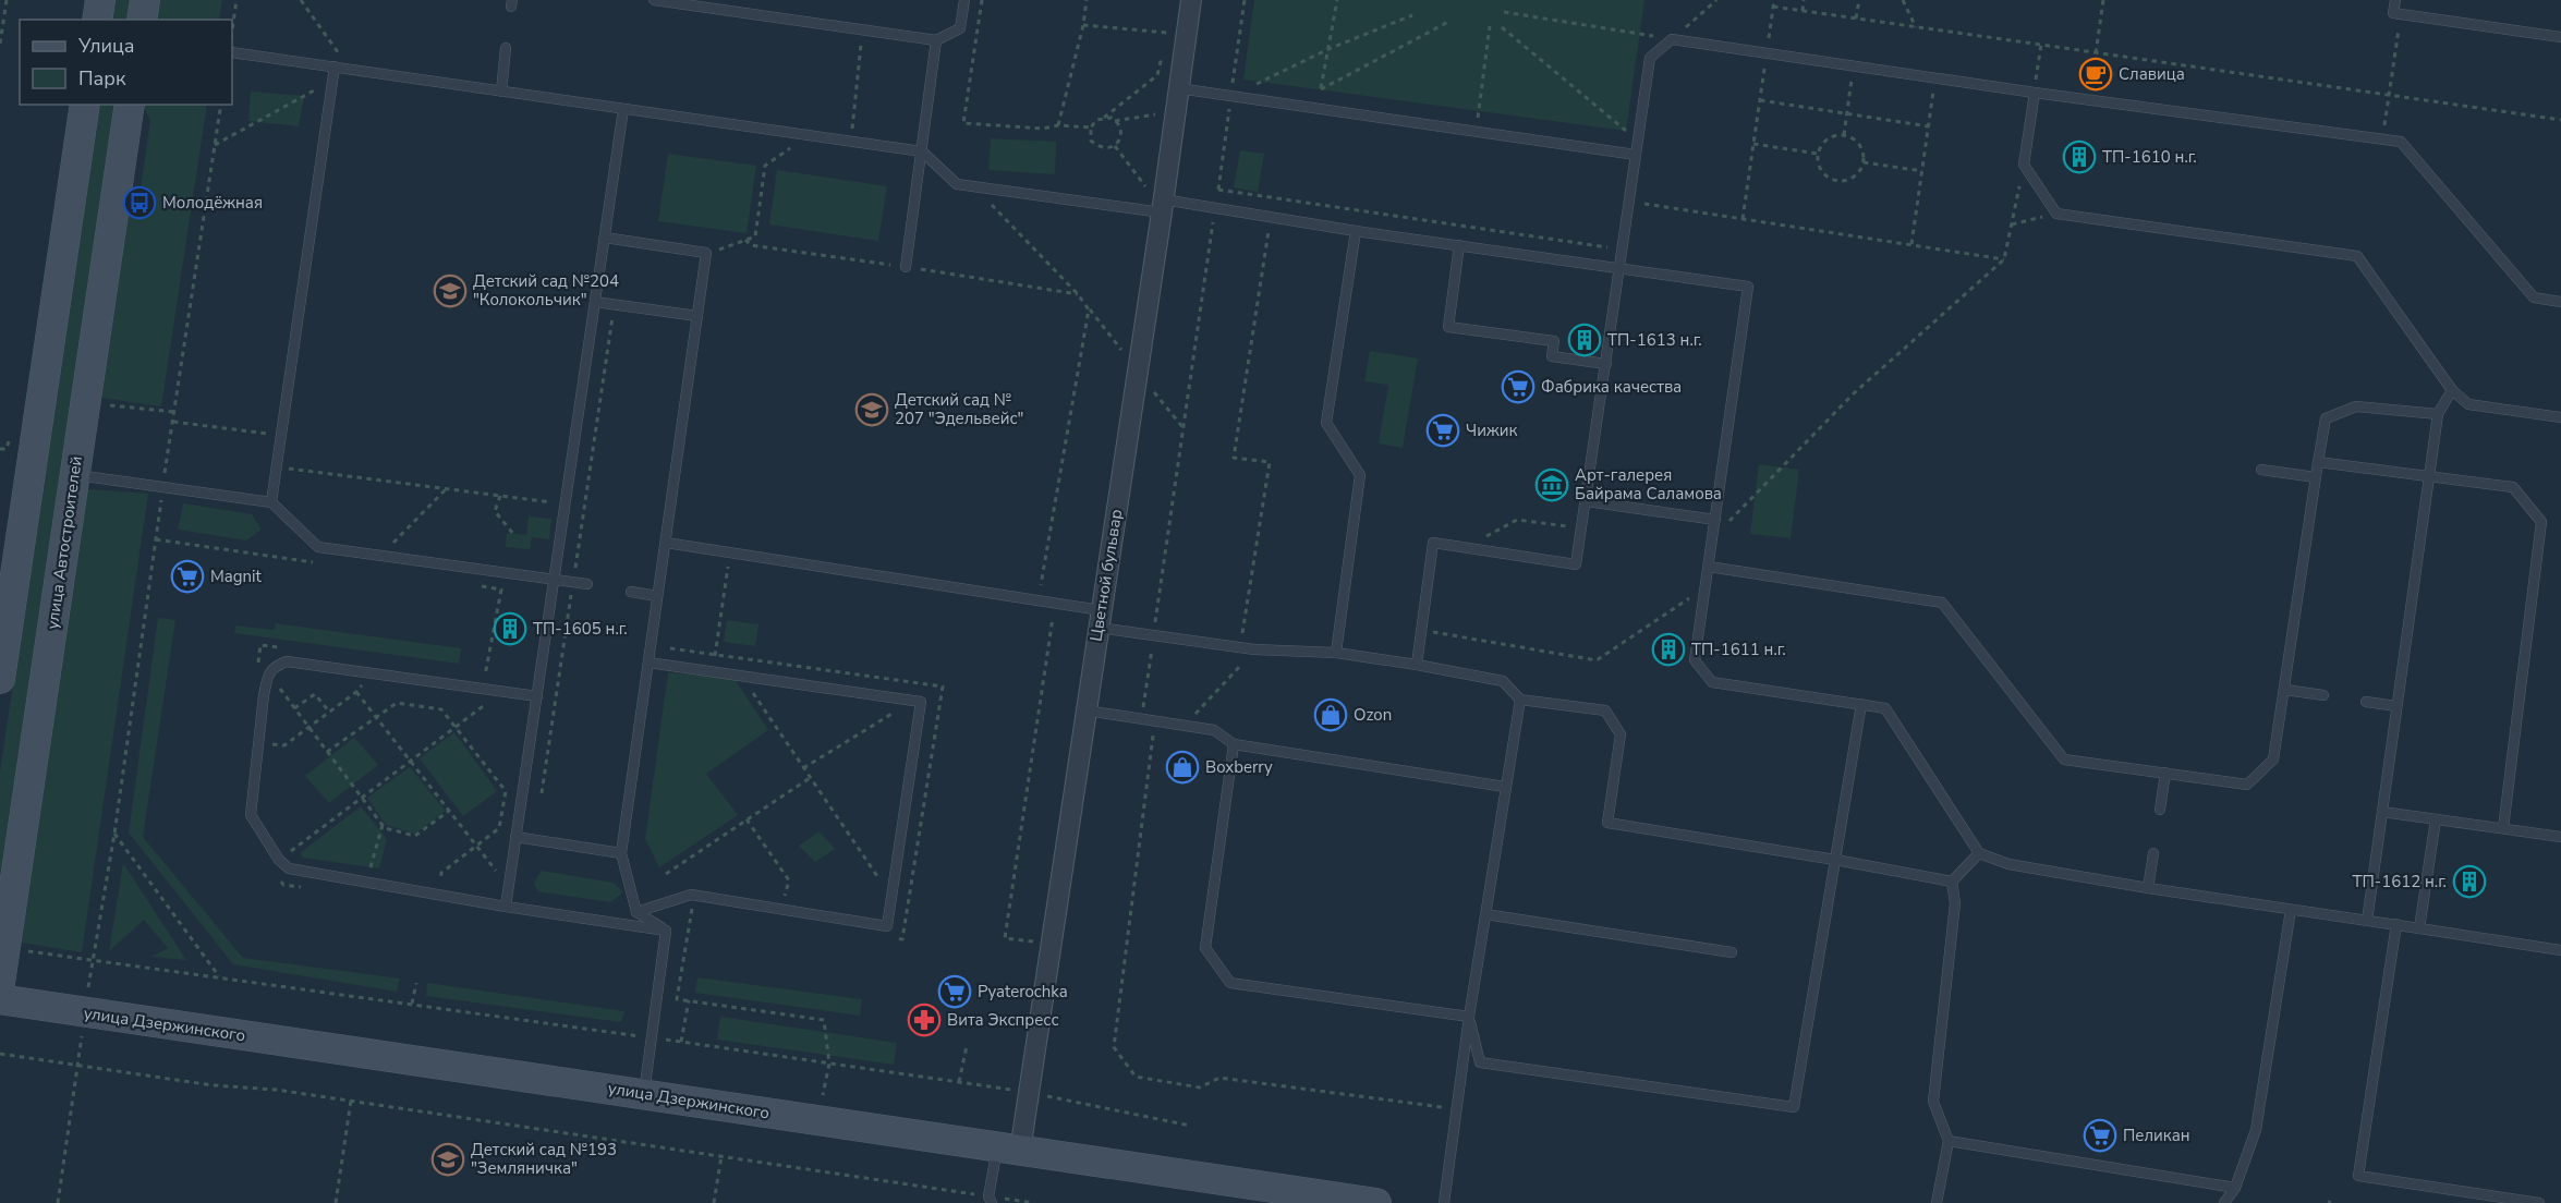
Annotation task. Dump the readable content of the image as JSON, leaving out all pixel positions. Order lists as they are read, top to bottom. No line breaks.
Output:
{"streets":{"main road":["улица Автостроителей","улица Дзержинского"],"street":["Цветной бульвар"]},"crossings":[["Цветной бульвар","улица Дзержинского"]],"places":{"cafe":["Славица"],"building":["ТП-1610 н.г.","ТП-1613 н.г.","ТП-1605 н.г.","ТП-1611 н.г.","ТП-1612 н.г."],"bus stop":["Молодёжная"],"school or university":["Детский сад №204 \"Колокольчик\"","Детский сад № 207 \"Эдельвейс\"","Детский сад №193 \"Земляничка\""],"supermarket":["Фабрика качества","Чижик","Magnit","Pyaterochka","Пеликан"],"museum":["Арт-галерея Байрама Саламова"],"shop":["Ozon","Boxberry"],"pharmacy":["Вита Экспресс"]},"legend":["Улица","Парк"]}
